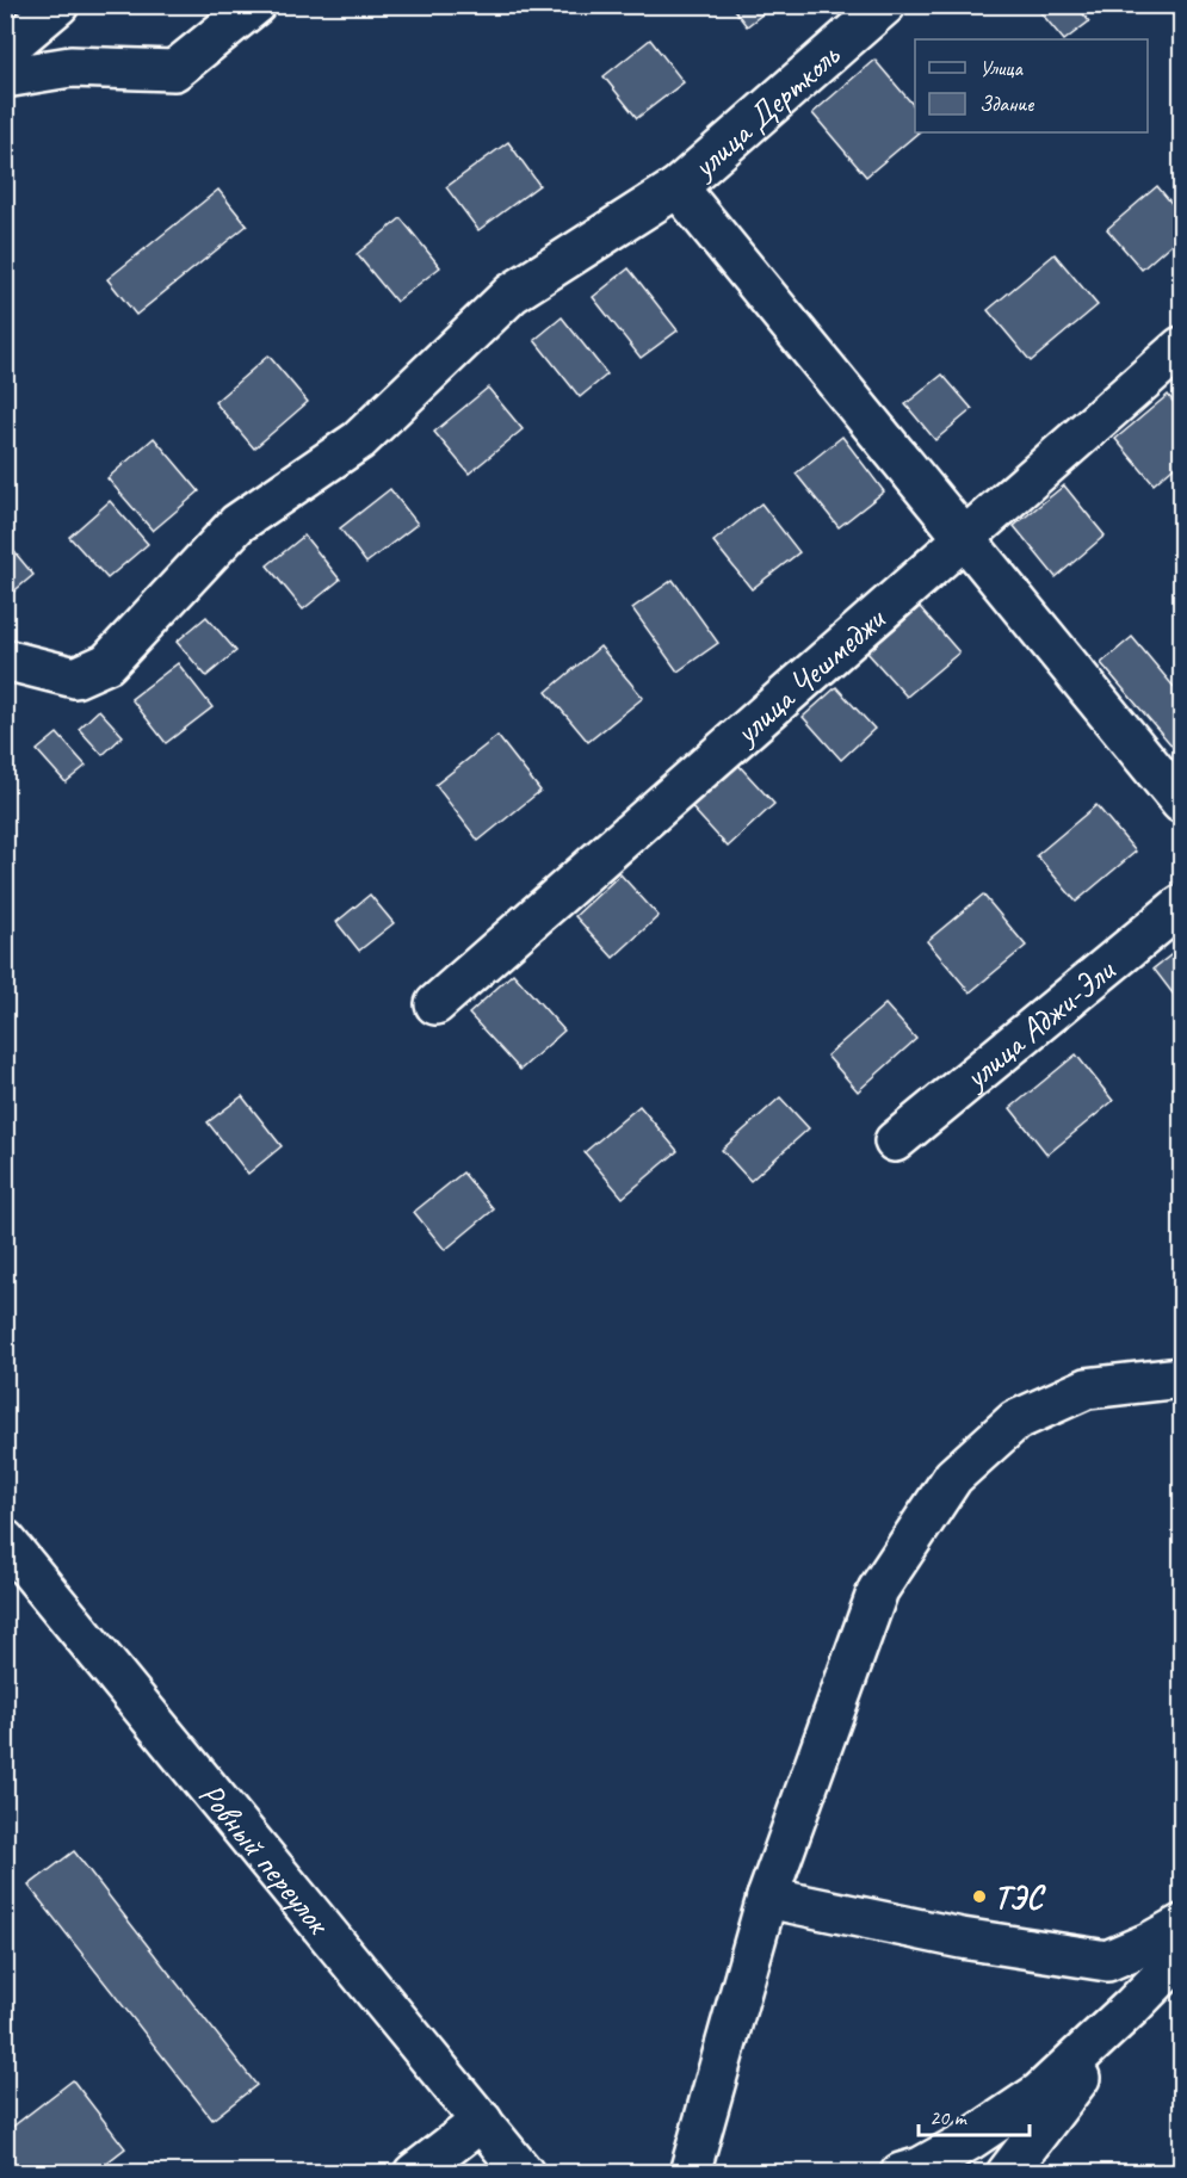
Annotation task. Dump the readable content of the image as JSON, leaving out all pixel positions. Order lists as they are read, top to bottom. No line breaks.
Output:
{"streets":{"street":["улица Дертколь","улица Чешмеджи","улица Аджи-Эли","Ровный переулок"]},"places":["ТЭС"],"legend":["Улица","Здание"],"scale_bar":"20 m"}
